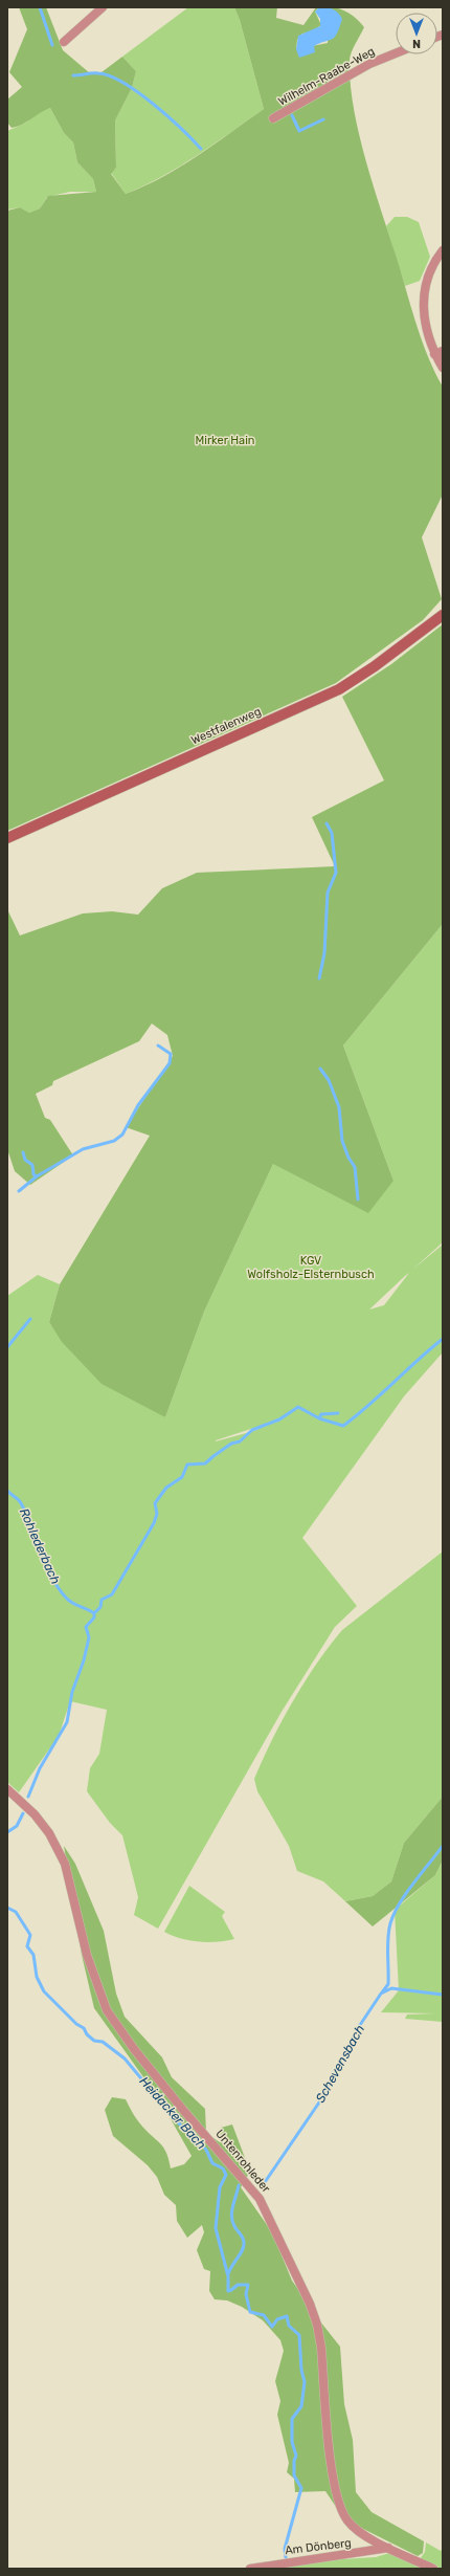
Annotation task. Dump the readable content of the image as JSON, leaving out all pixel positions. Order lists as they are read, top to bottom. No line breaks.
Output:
{"streets":{"street":["Wilhelm-Raabe-Weg","Westfalenweg","Untenrohleder","Am Dönberg"]},"crossings":[["Untenrohleder","Am Dönberg"]],"water":["Rohlederbach","Schevensbach","Heidacker Bach"],"parks":["Mirker Hain","KGV Wolfsholz-Elsternbusch"],"north":"bottom"}
